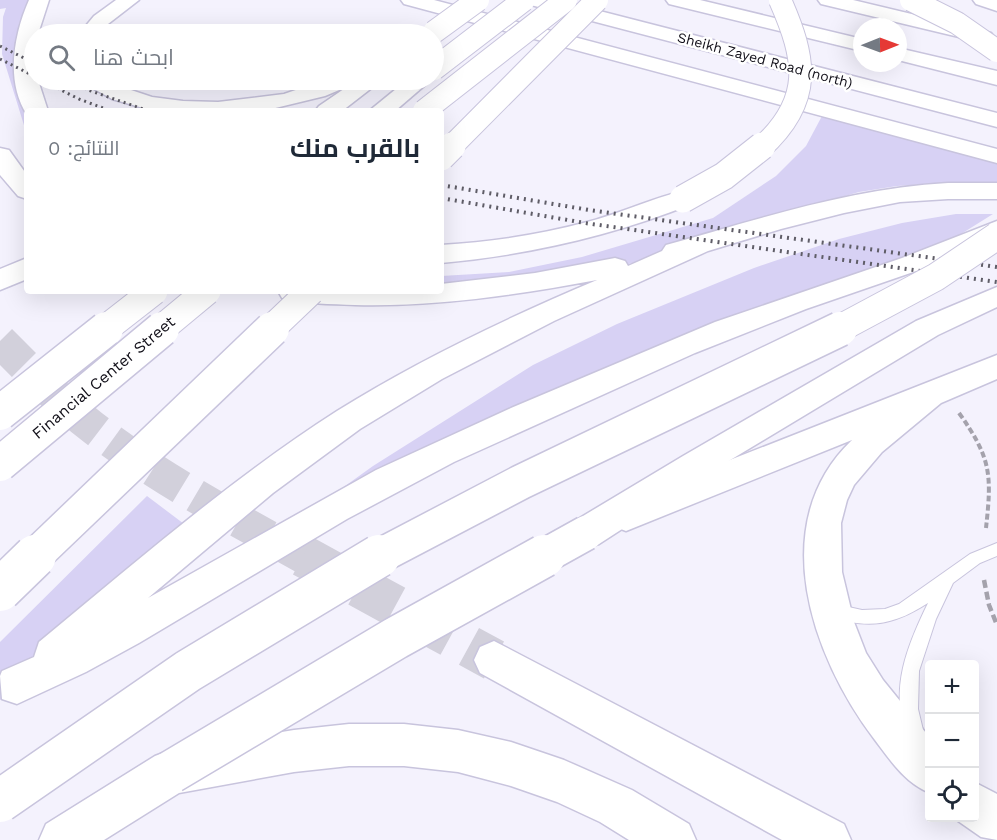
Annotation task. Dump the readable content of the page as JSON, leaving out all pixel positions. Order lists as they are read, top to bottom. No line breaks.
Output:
{"streets":{"main road":["Sheikh Zayed Road (north)","Financial Center Street"]},"north":"right","page":{"search":"ابحث هنا","heading":["بالقرب منك","النتائج: 0"],"map_buttons":["+","−"]}}
